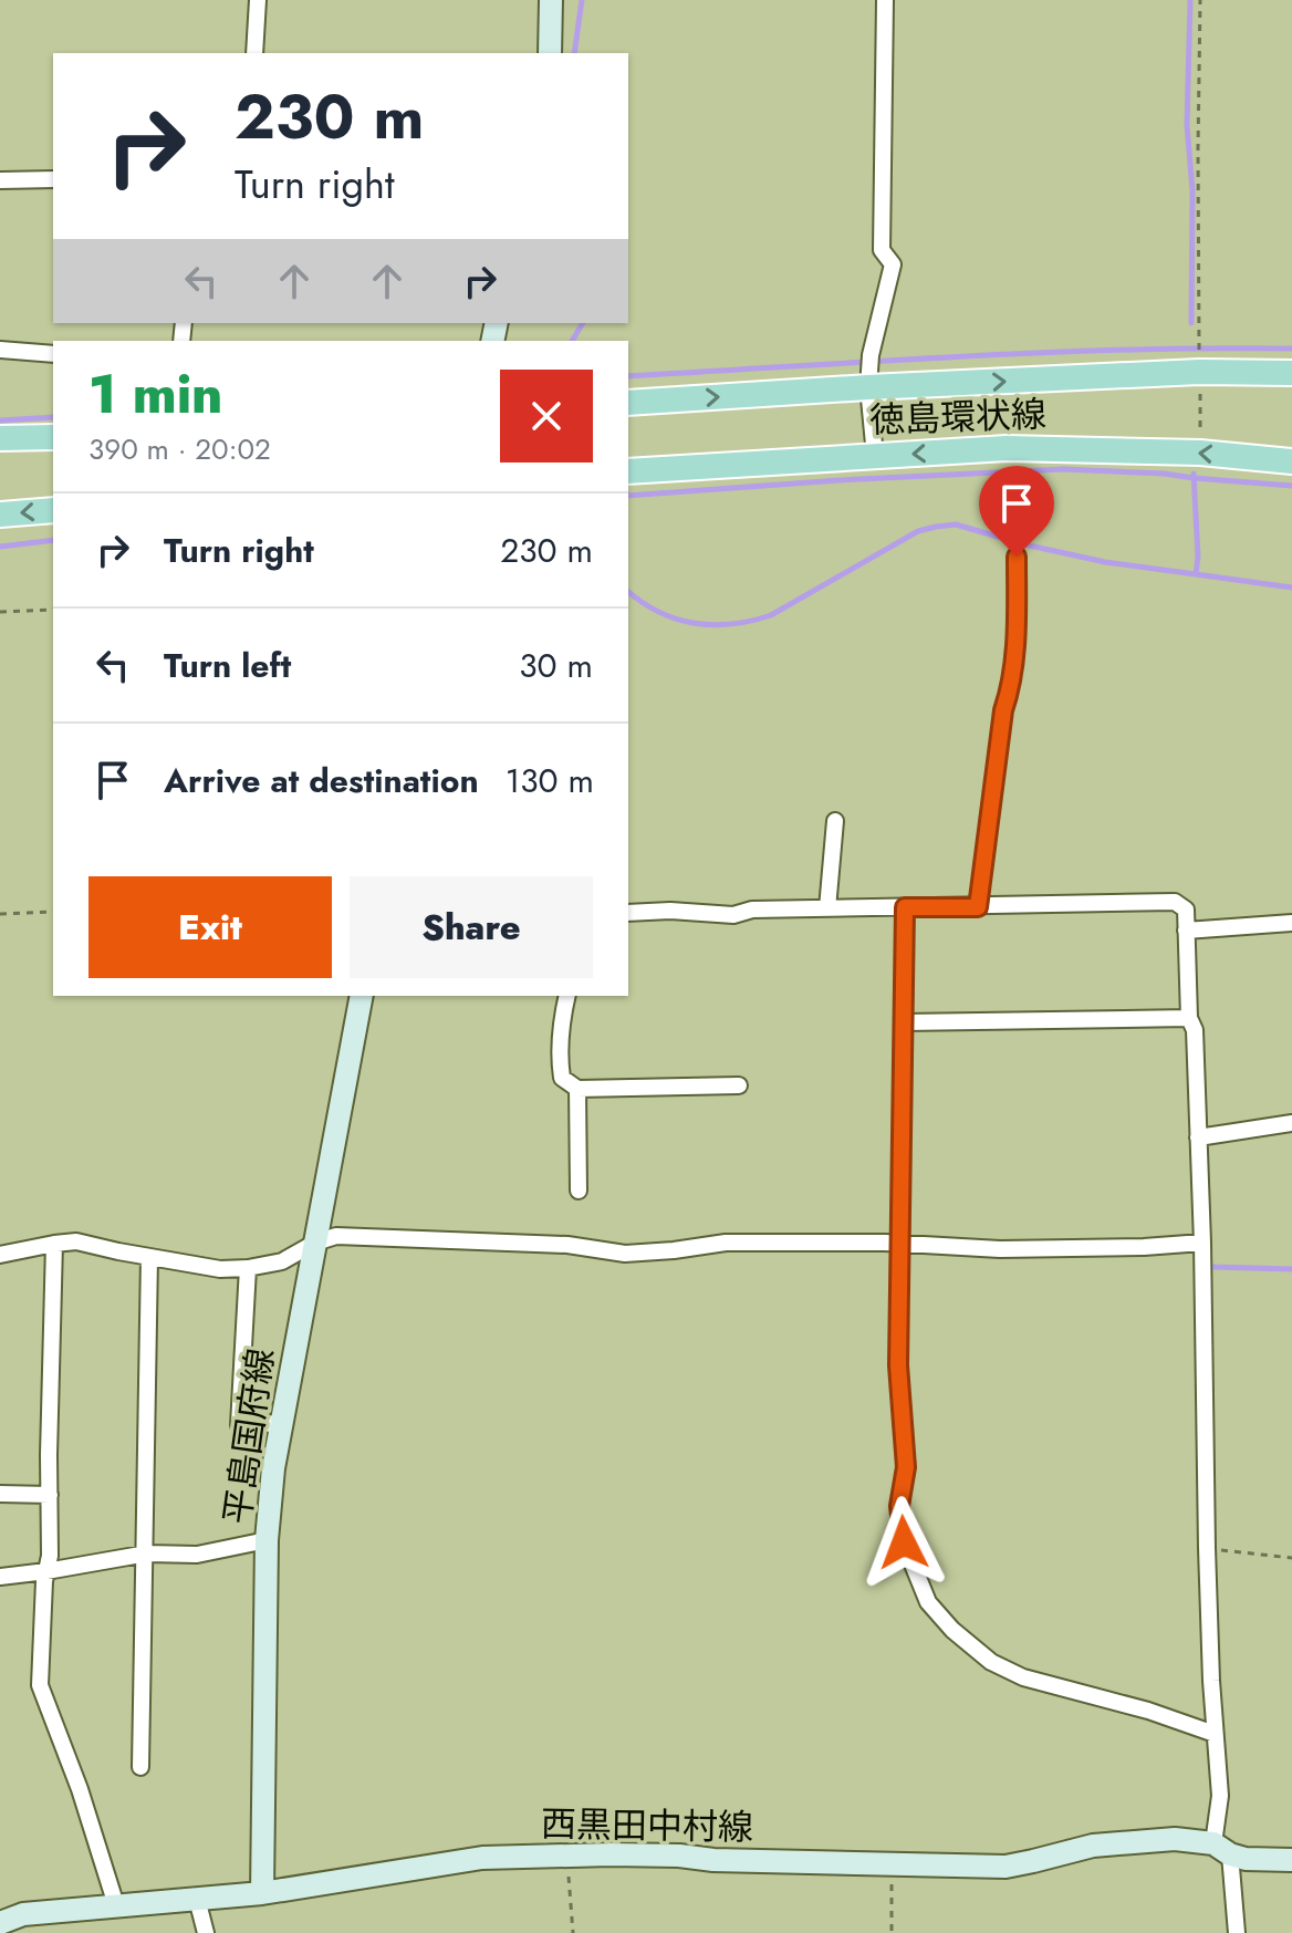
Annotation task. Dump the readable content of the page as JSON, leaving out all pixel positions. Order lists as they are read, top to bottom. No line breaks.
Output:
{"streets":{"main road":["徳島環状線","平島国府線","西黒田中村線"]},"crossings":[["平島国府線","西黒田中村線"]],"page":{"turn":["230 m","Turn right"],"heading":["1 min","390 m · 20:02"],"list":[{"name":"Turn right","value":"230 m"},{"name":"Turn left","value":"30 m"},{"name":"Arrive at destination","value":"130 m"}],"buttons":["Exit","Share"]}}
